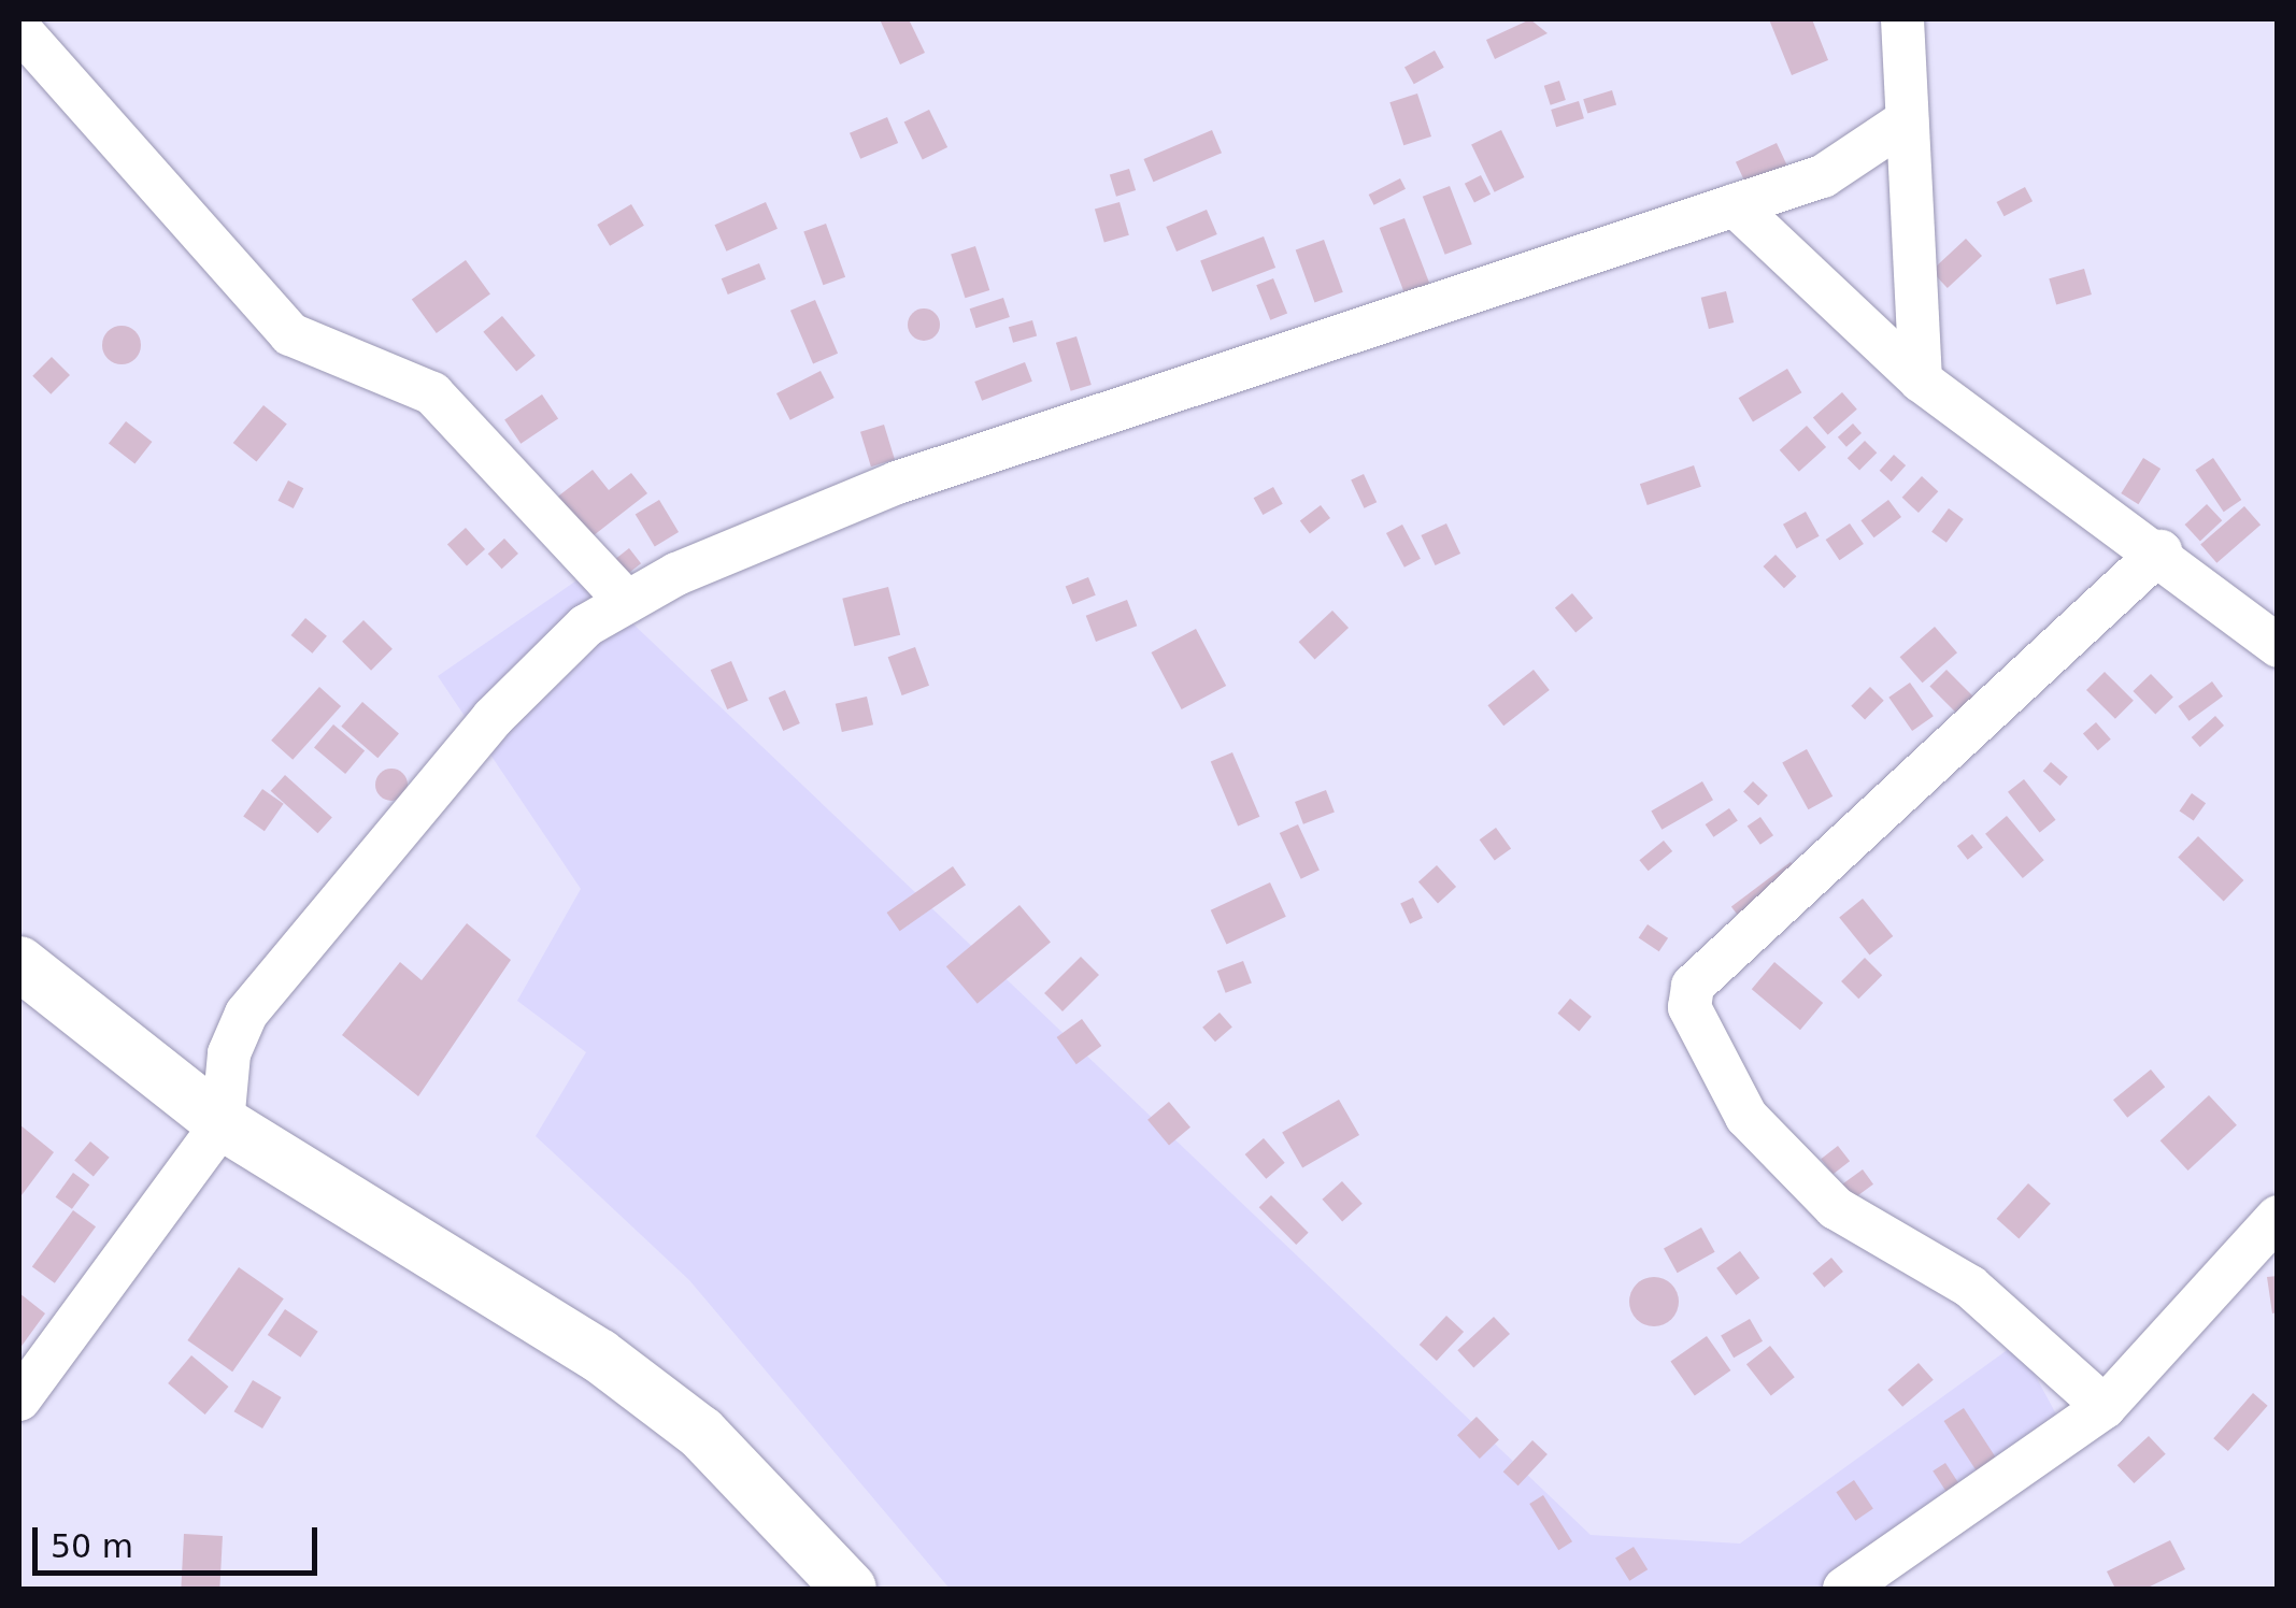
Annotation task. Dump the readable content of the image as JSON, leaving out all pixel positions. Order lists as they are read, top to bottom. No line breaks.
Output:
{"scale_bar":"50 m"}
